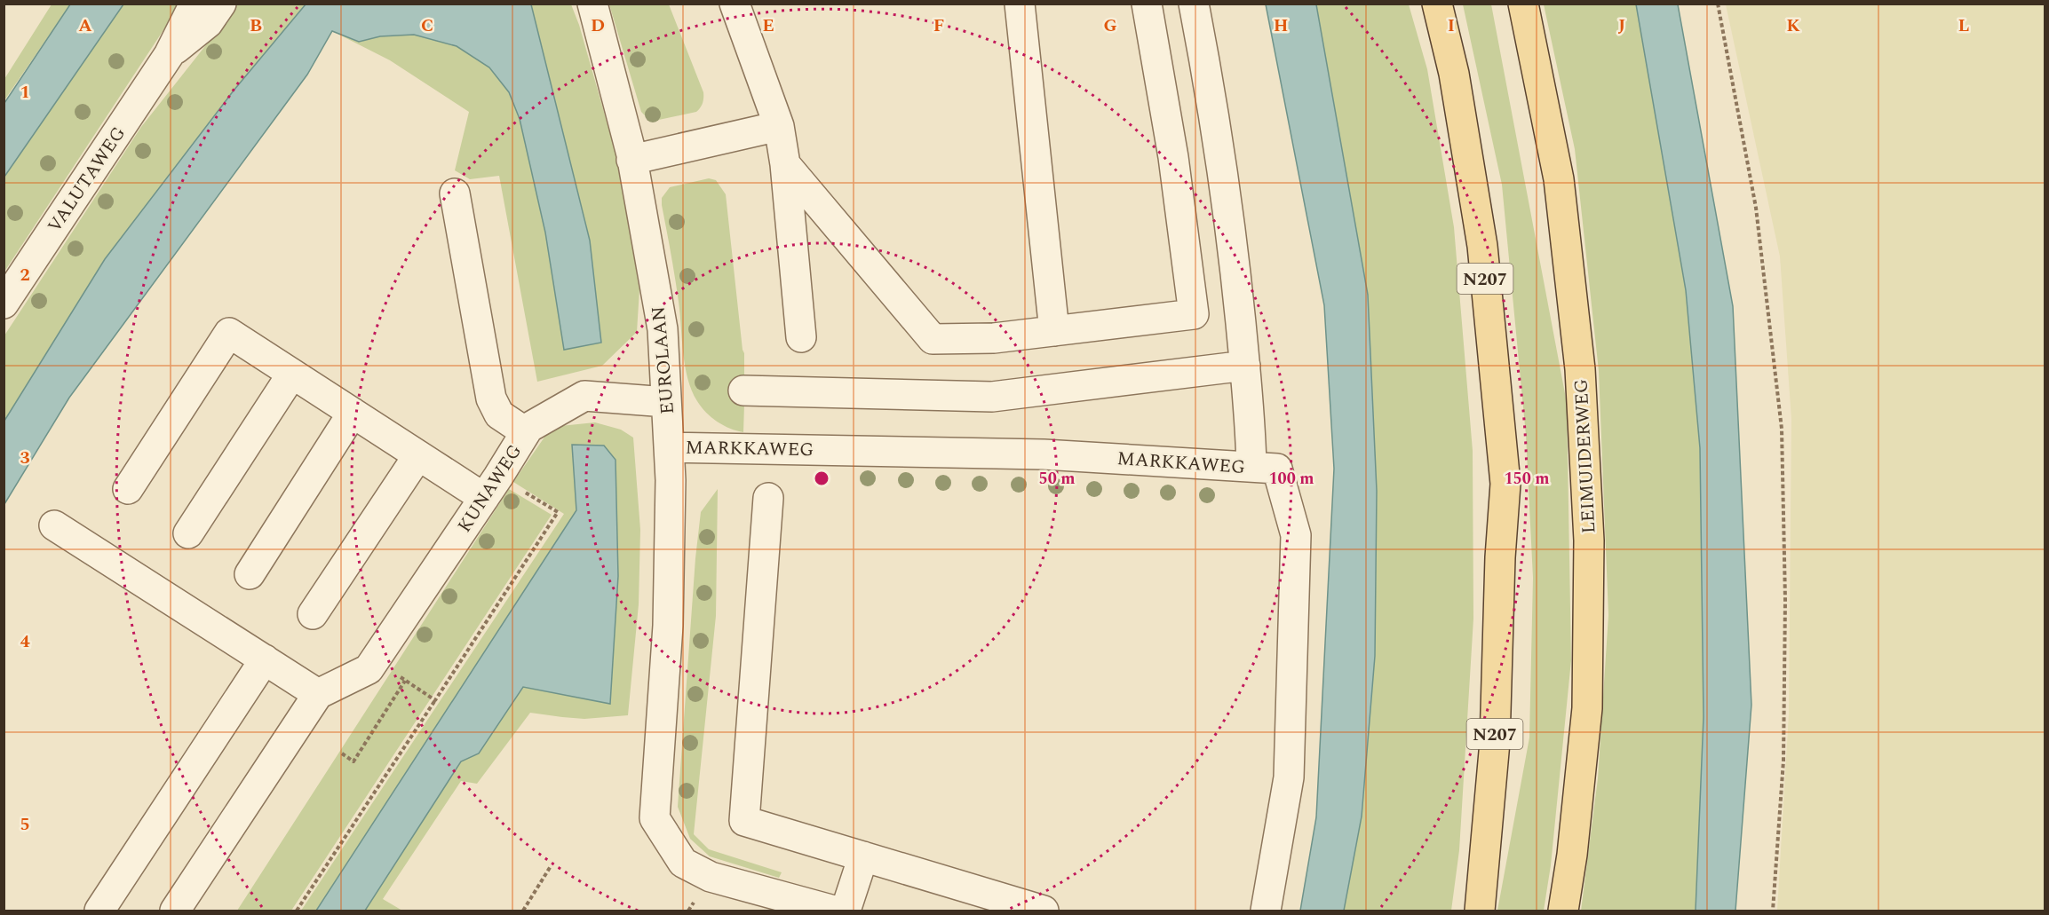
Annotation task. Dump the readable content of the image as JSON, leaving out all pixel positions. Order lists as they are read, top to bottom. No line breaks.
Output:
{"streets":{"main road":["N207","LEIMUIDERWEG"],"street":["VALUTAWEG","EUROLAAN","MARKKAWEG","KUNAWEG"]},"crossings":[["EUROLAAN","MARKKAWEG"],["EUROLAAN","KUNAWEG"]],"grid":{"columns":["A","B","C","D","E","F","G","H","I","J","K","L"],"rows":["1","2","3","4","5"]},"rings":["50 m","100 m","150 m"]}
